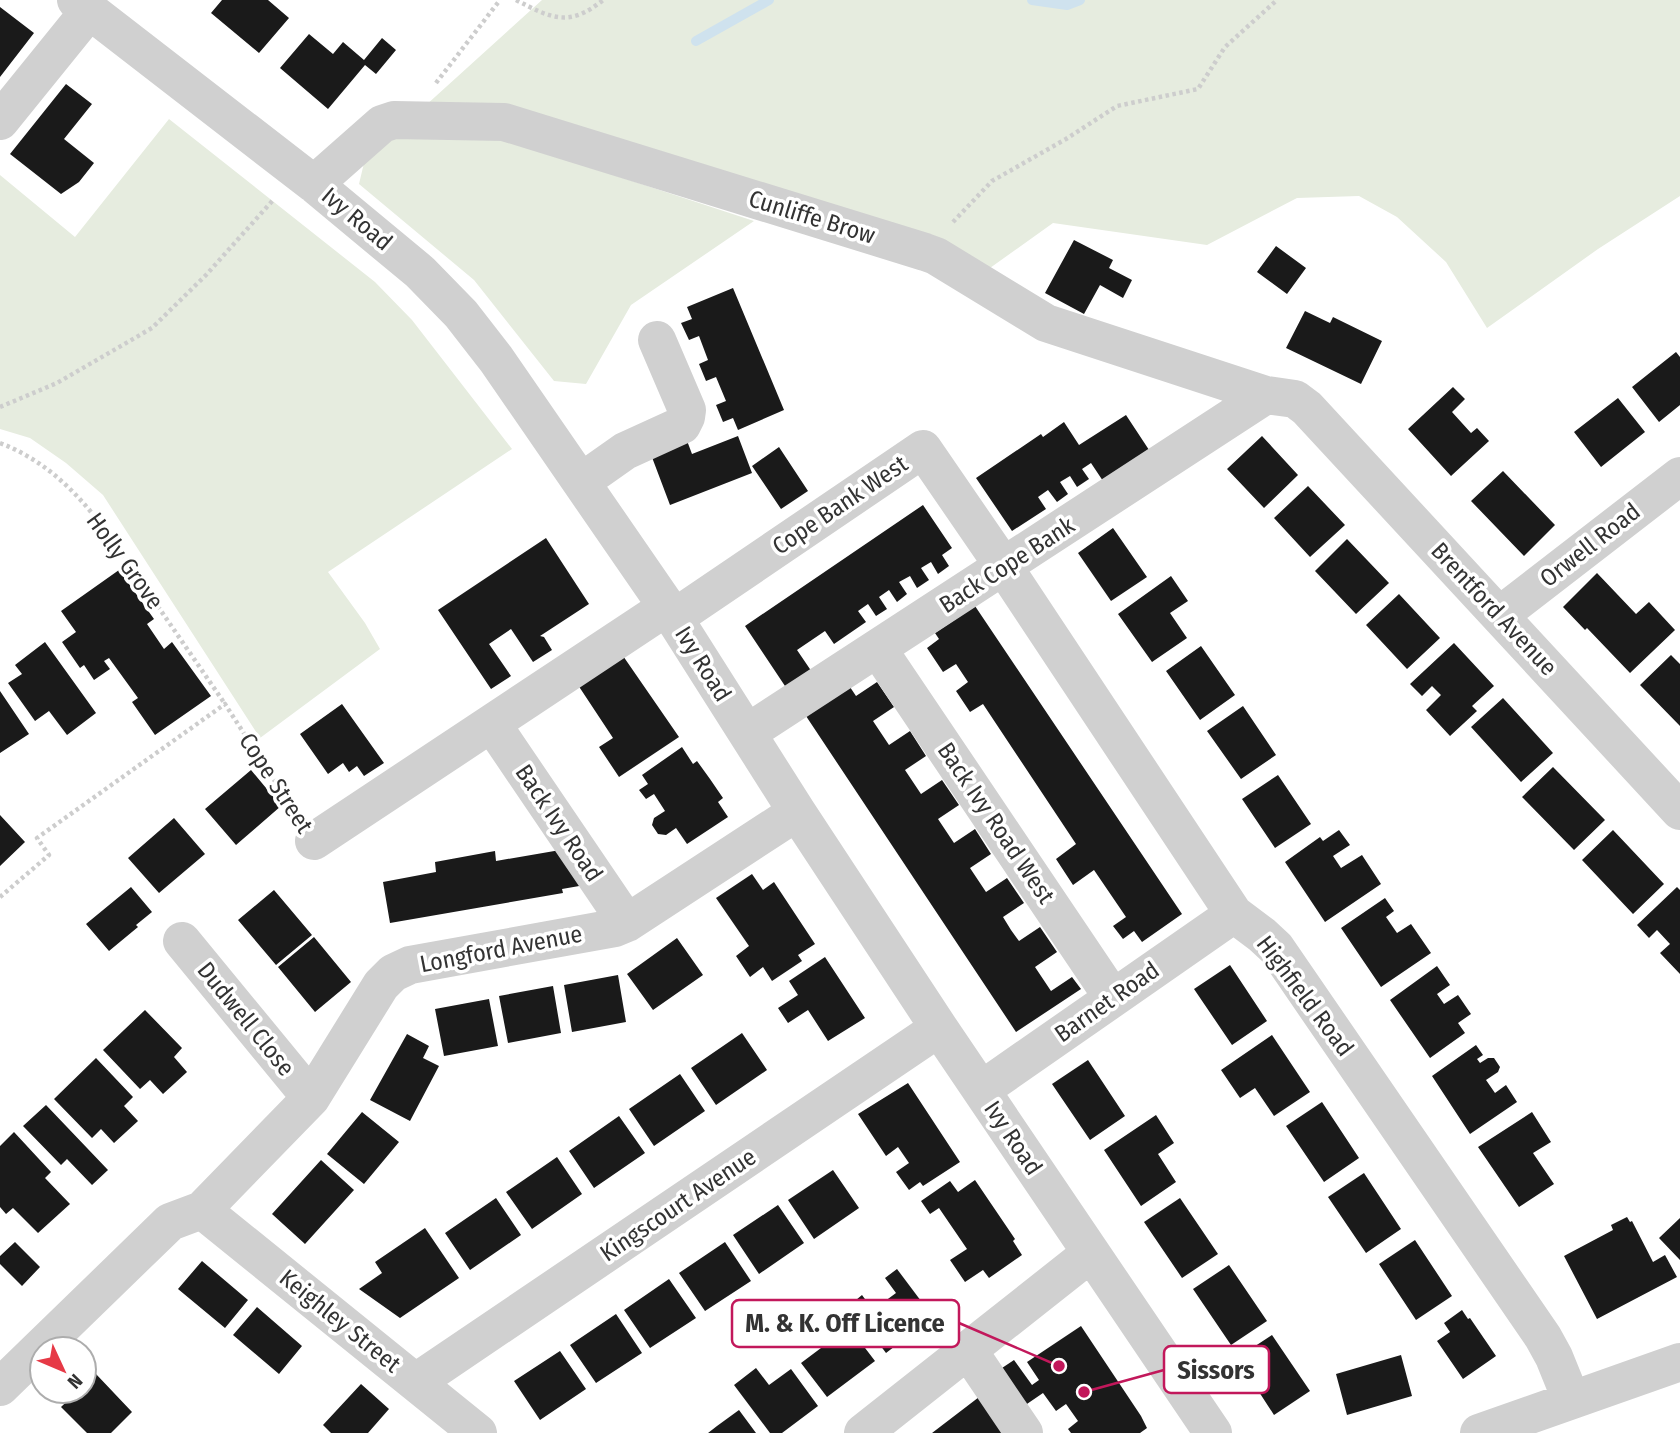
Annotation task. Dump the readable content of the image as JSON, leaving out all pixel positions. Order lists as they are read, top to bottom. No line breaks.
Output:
{"streets":{"street":["Cunliffe Brow","Ivy Road","Cope Bank West","Orwell Road","Back Cope Bank","Brentford Avenue","Cope Street","Back Ivy Road","Back Ivy Road West","Longford Avenue","Highfield Road","Barnet Road","Dudwell Close","Kingscourt Avenue","Keighley Street"],"path":["Holly Grove"]},"crossings":[["Cunliffe Brow","Ivy Road"],["Cunliffe Brow","Back Cope Bank"],["Cunliffe Brow","Brentford Avenue"],["Ivy Road","Cope Bank West"],["Ivy Road","Back Cope Bank"],["Ivy Road","Cope Street"],["Ivy Road","Longford Avenue"],["Ivy Road","Barnet Road"],["Ivy Road","Kingscourt Avenue"],["Cope Bank West","Back Cope Bank"],["Cope Bank West","Cope Street"],["Cope Bank West","Highfield Road"],["Orwell Road","Brentford Avenue"],["Holly Grove","Cope Street"],["Back Cope Bank","Back Ivy Road West"],["Back Cope Bank","Highfield Road"],["Cope Street","Back Ivy Road"],["Back Ivy Road","Longford Avenue"],["Back Ivy Road West","Barnet Road"],["Longford Avenue","Dudwell Close"],["Longford Avenue","Keighley Street"],["Highfield Road","Barnet Road"],["Kingscourt Avenue","Keighley Street"]],"places":["M. & K. Off Licence","Sissors"],"north":"bottom right"}
